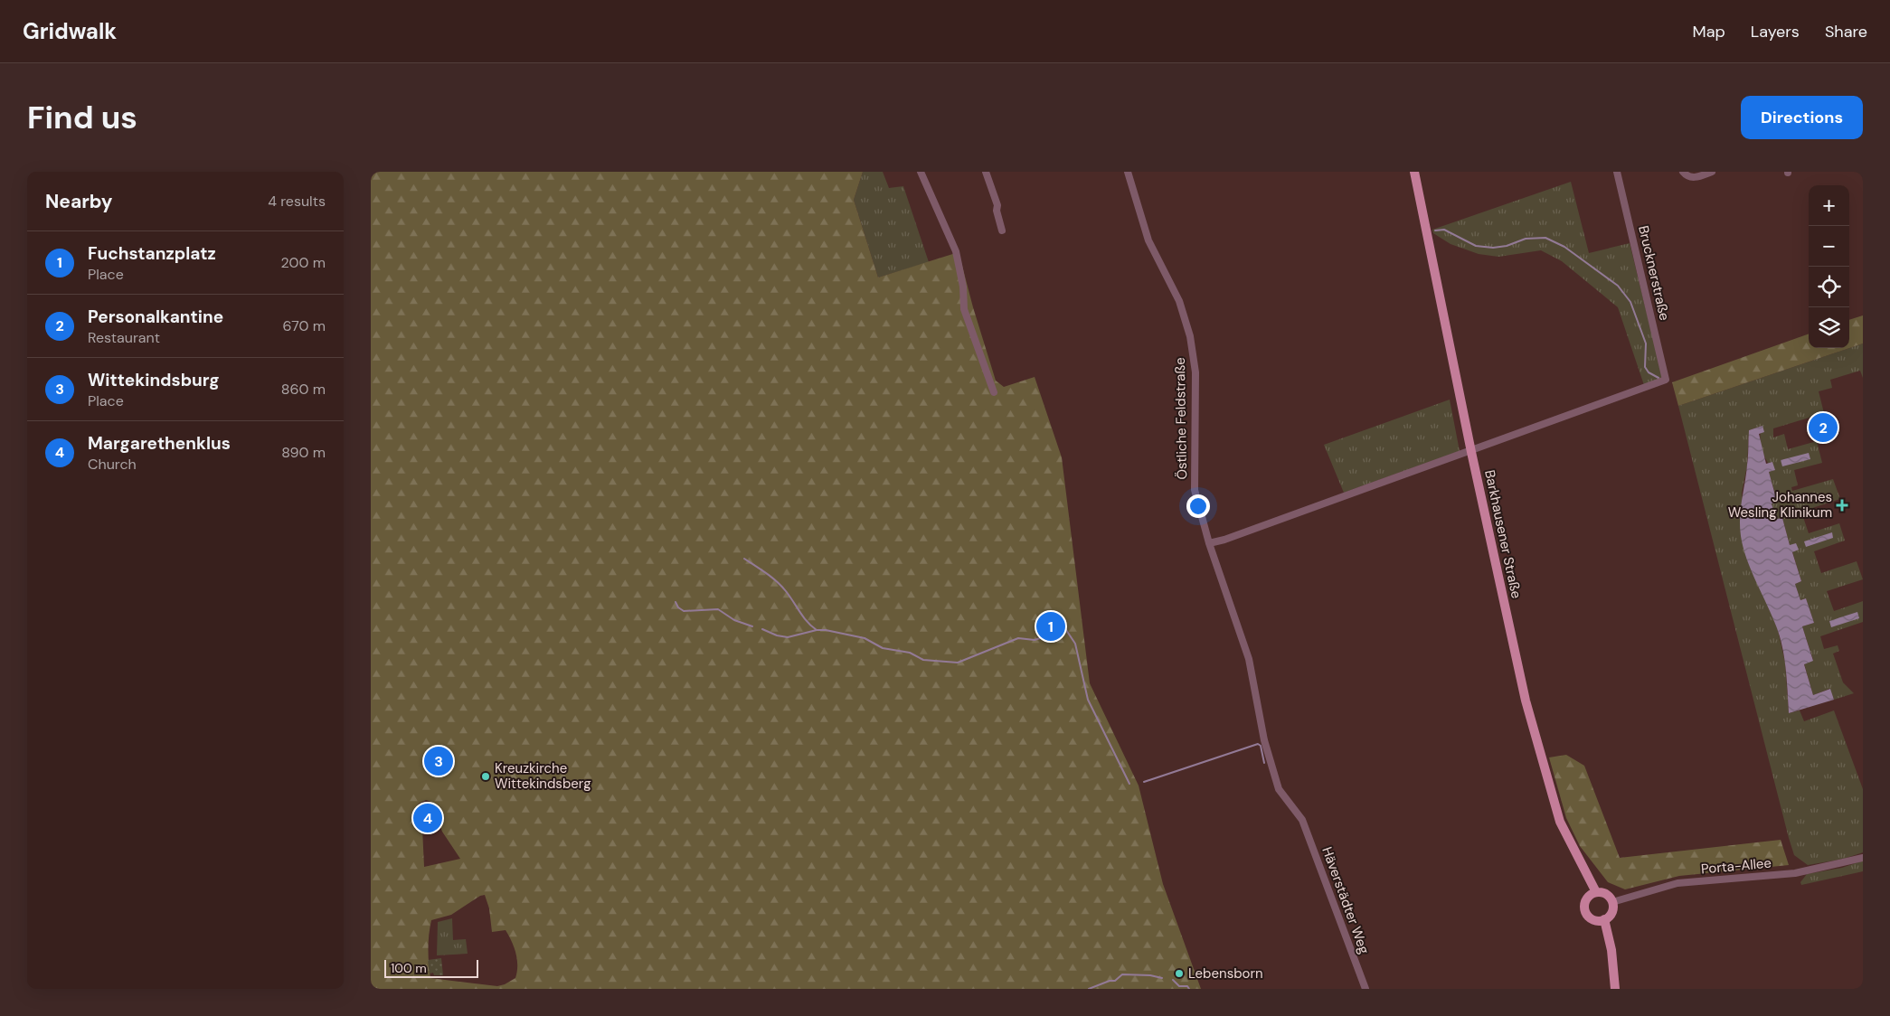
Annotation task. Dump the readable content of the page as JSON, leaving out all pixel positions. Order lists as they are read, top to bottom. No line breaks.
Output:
{"streets":{"main road":["Barkhausener Straße"],"street":["Brucknerstraße","Östliche Feldstraße","Porta-Allee","Häverstädter Weg"]},"crossings":[["Brucknerstraße","Barkhausener Straße"],["Östliche Feldstraße","Häverstädter Weg"],["Barkhausener Straße","Porta-Allee"]],"places":{"health":["Johannes Wesling Klinikum"],"other":["Kreuzkirche Wittekindsberg","Lebensborn"]},"scale_bar":"100 m","page":{"header":"Gridwalk","nav":["Map","Layers","Share"],"buttons":"Directions","title":"Find us","heading":["Nearby","4 results"],"map_buttons":["+","−"],"list":[{"mark":"1","name":"Fuchstanzplatz","note":"Place","value":"200 m"},{"mark":"2","name":"Personalkantine","note":"Restaurant","value":"670 m"},{"mark":"3","name":"Wittekindsburg","note":"Place","value":"860 m"},{"mark":"4","name":"Margarethenklus","note":"Church","value":"890 m"}],"pins":["2","1","3","4"],"scale":"100 m"}}
